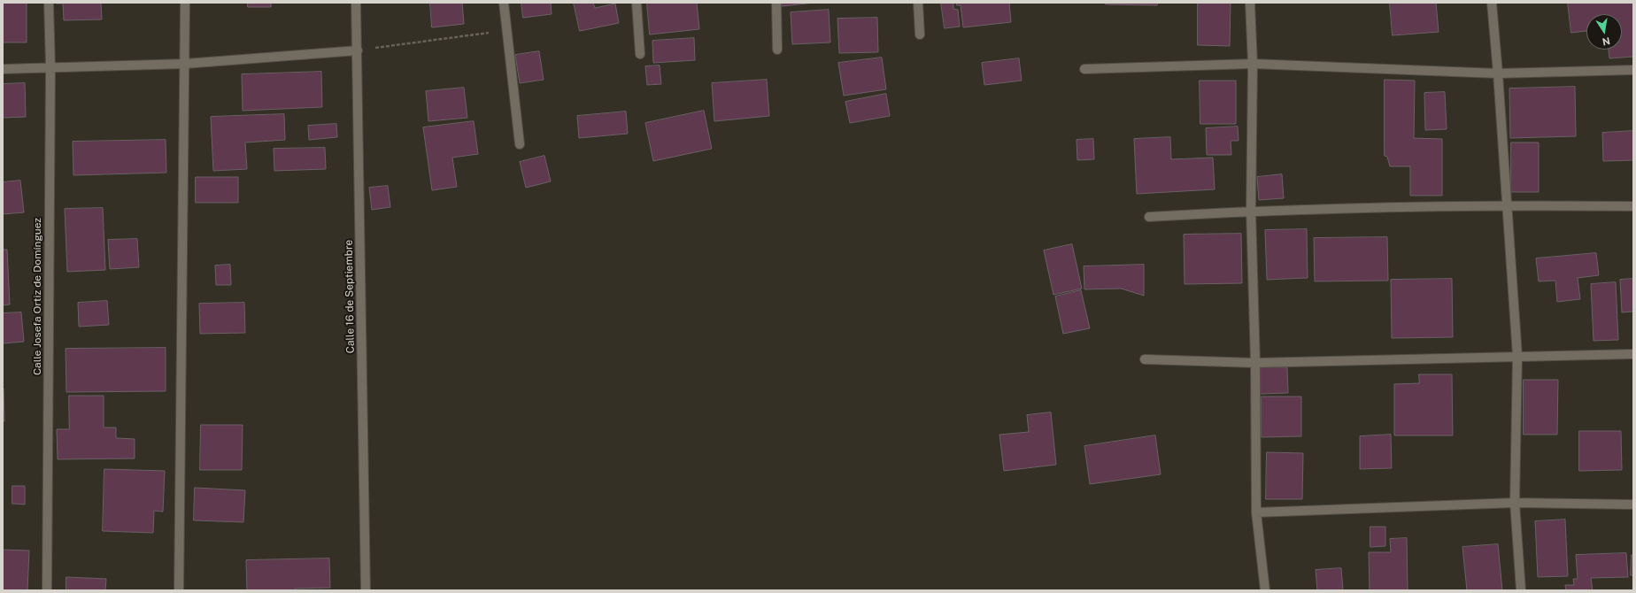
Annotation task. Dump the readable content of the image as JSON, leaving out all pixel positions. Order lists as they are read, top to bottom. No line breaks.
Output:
{"streets":{"street":["Calle Josefa Ortiz de Domínguez","Calle 16 de Septiembre"]},"north":"bottom"}
